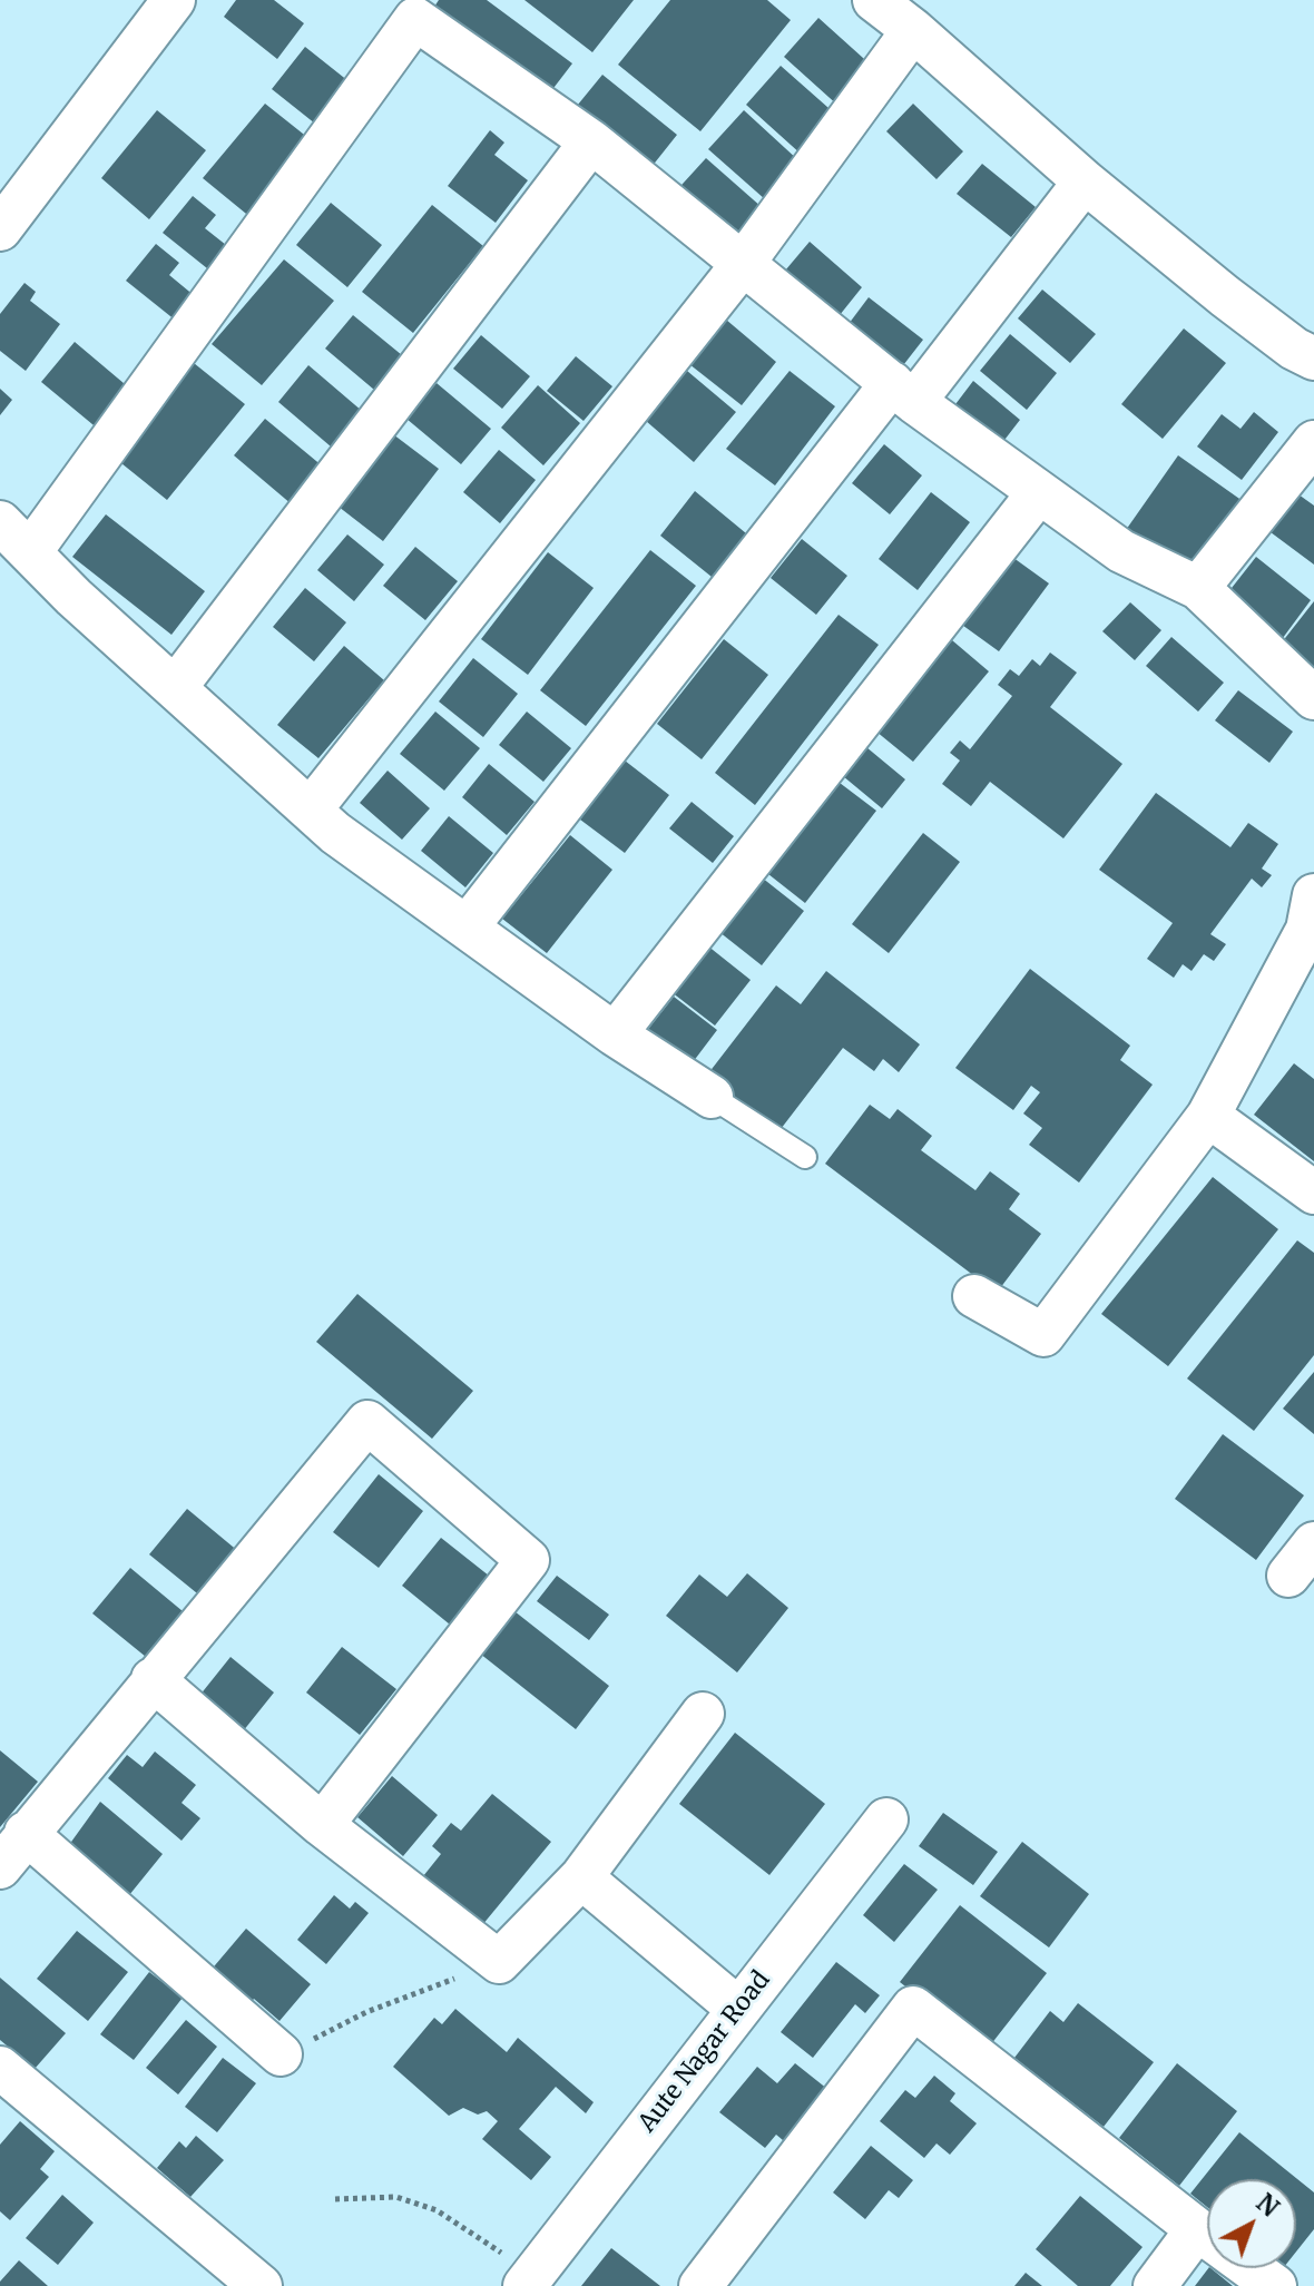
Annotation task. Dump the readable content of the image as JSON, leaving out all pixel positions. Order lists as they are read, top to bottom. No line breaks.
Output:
{"streets":{"street":["Aute Nagar Road"]},"north":"top right"}
